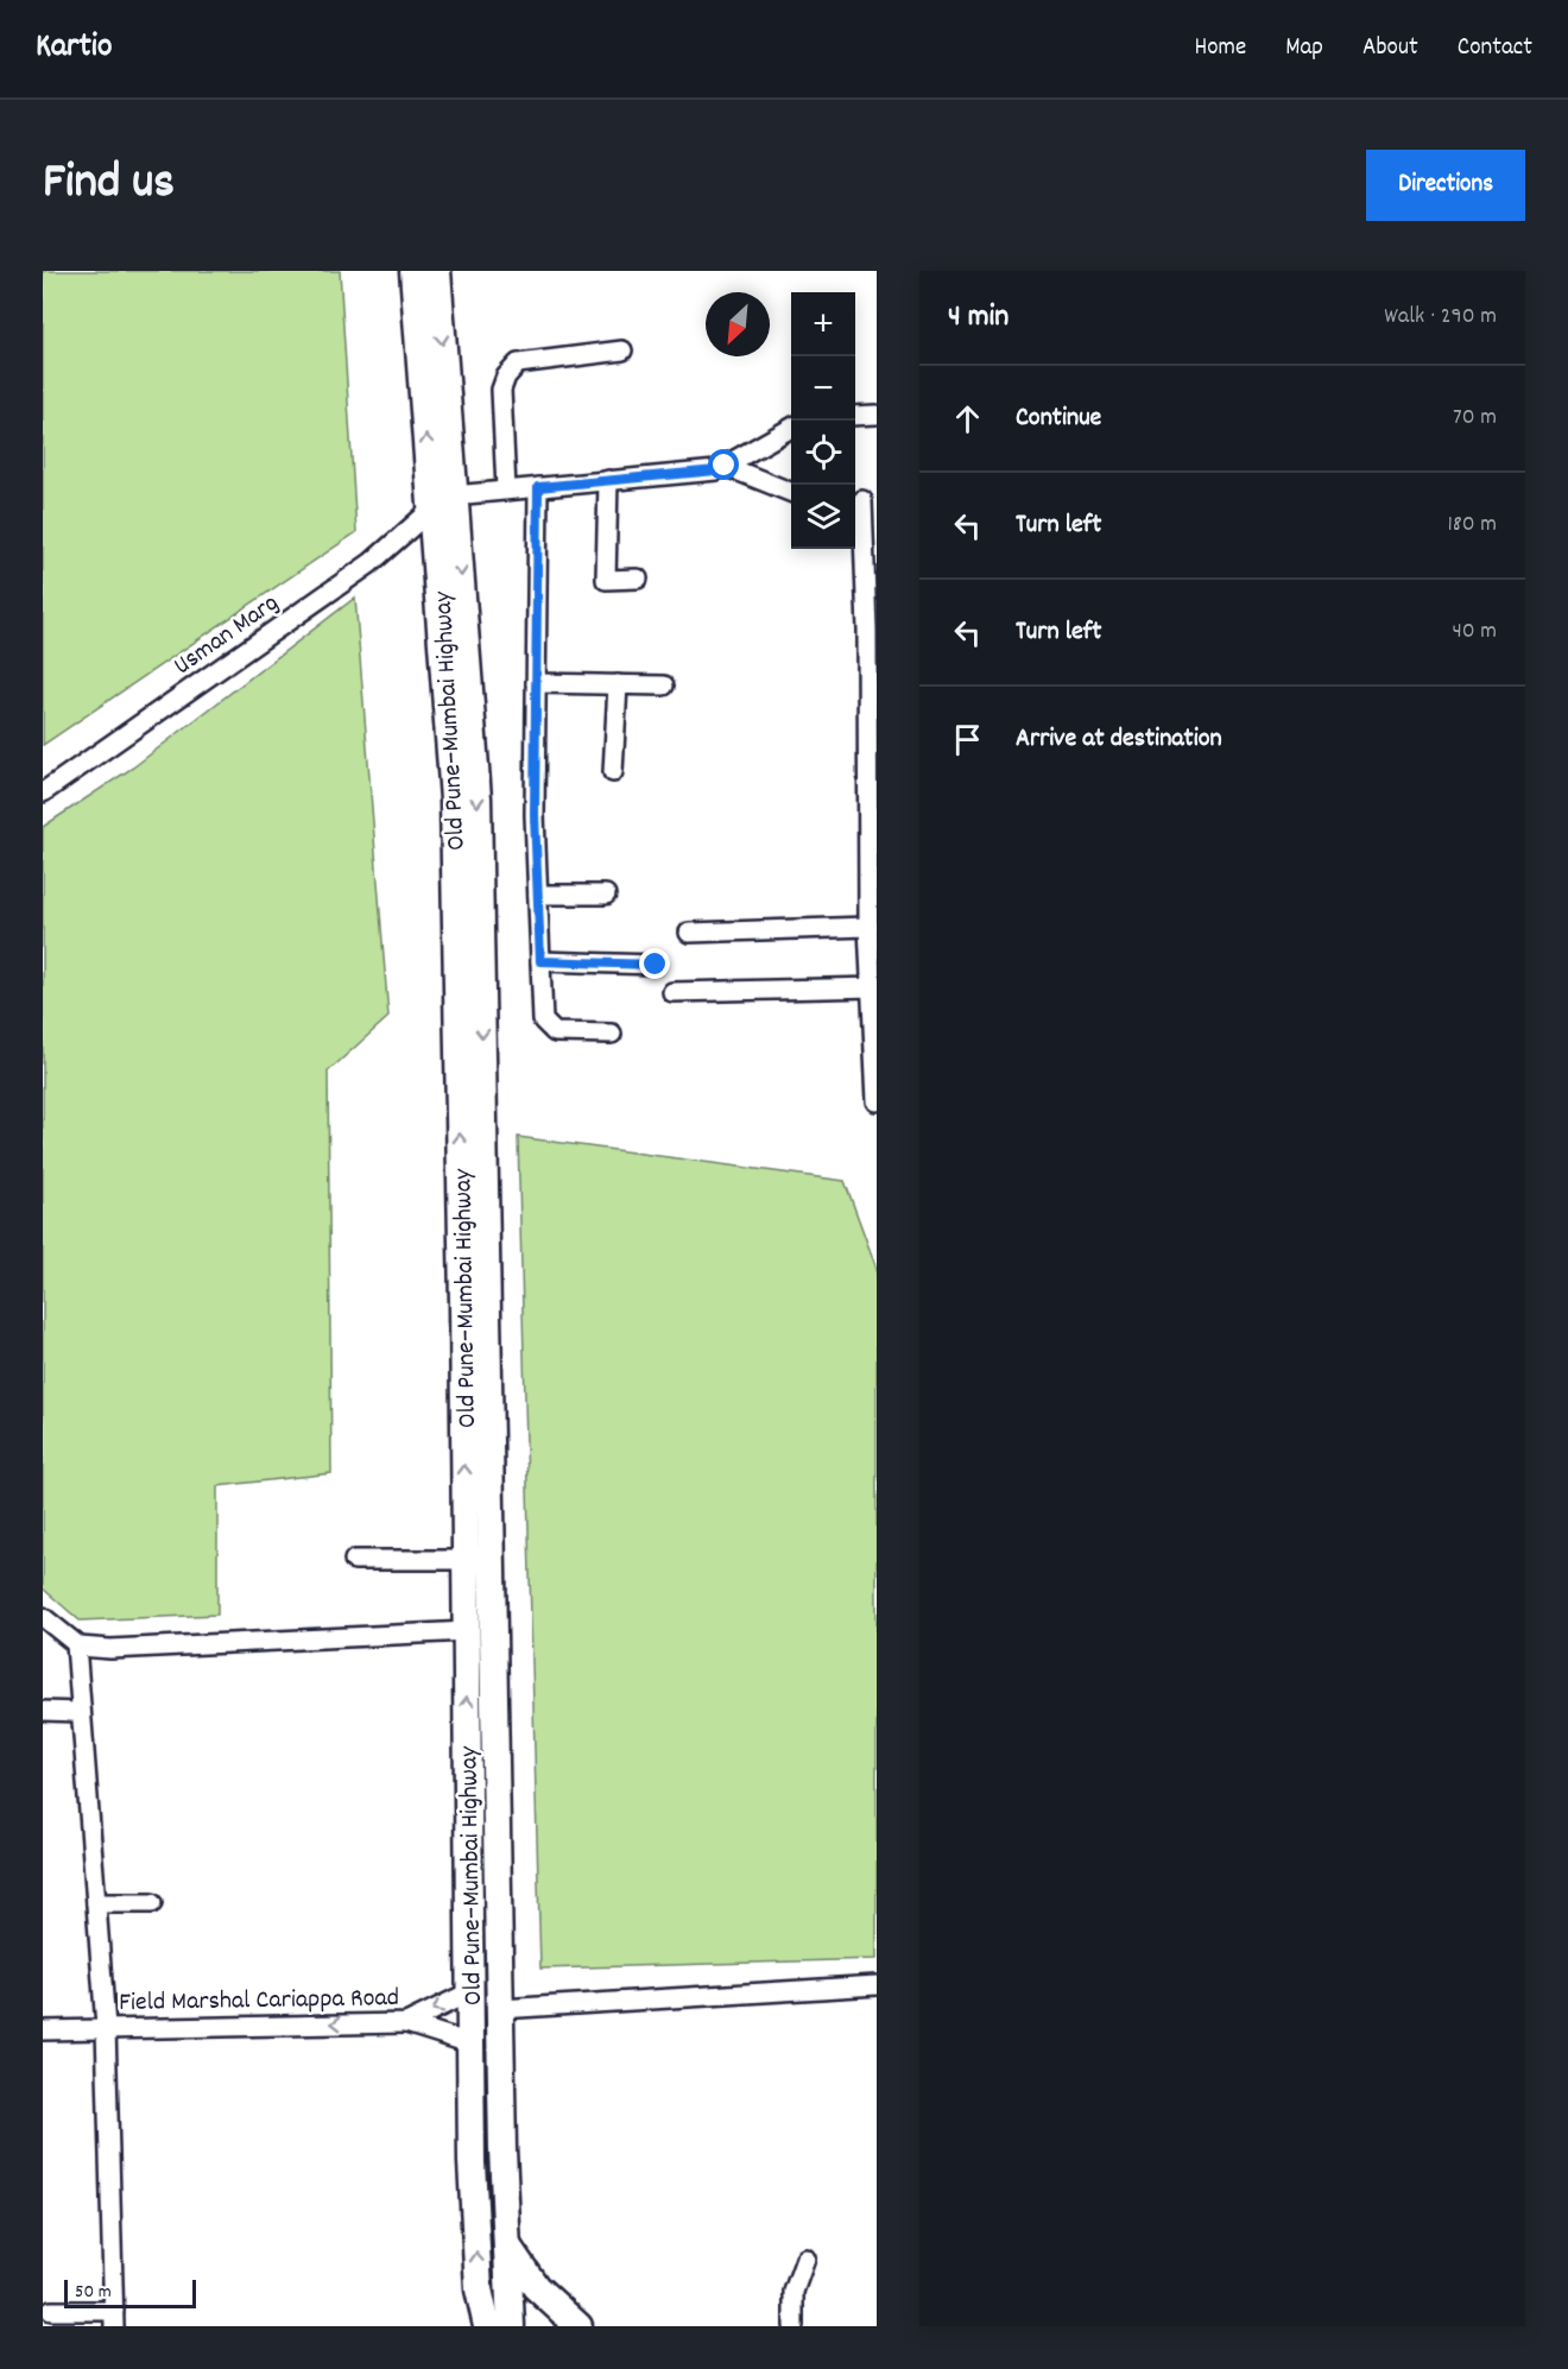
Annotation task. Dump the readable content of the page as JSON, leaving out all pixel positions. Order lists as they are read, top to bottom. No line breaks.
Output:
{"streets":{"highway":["Old Pune–Mumbai Highway"],"street":["Usman Marg","Field Marshal Cariappa Road"]},"crossings":[["Usman Marg","Old Pune–Mumbai Highway"],["Old Pune–Mumbai Highway","Field Marshal Cariappa Road"]],"scale_bar":"50 m","north":"bottom left","page":{"header":"Kartio","nav":["Home","Map","About","Contact"],"title":"Find us","buttons":"Directions","heading":["4 min","Walk · 290 m"],"map_buttons":["+","−"],"list":[["Continue","70 m"],["Turn left","180 m"],["Turn left","40 m"],"Arrive at destination"],"scale":"50 m"}}
